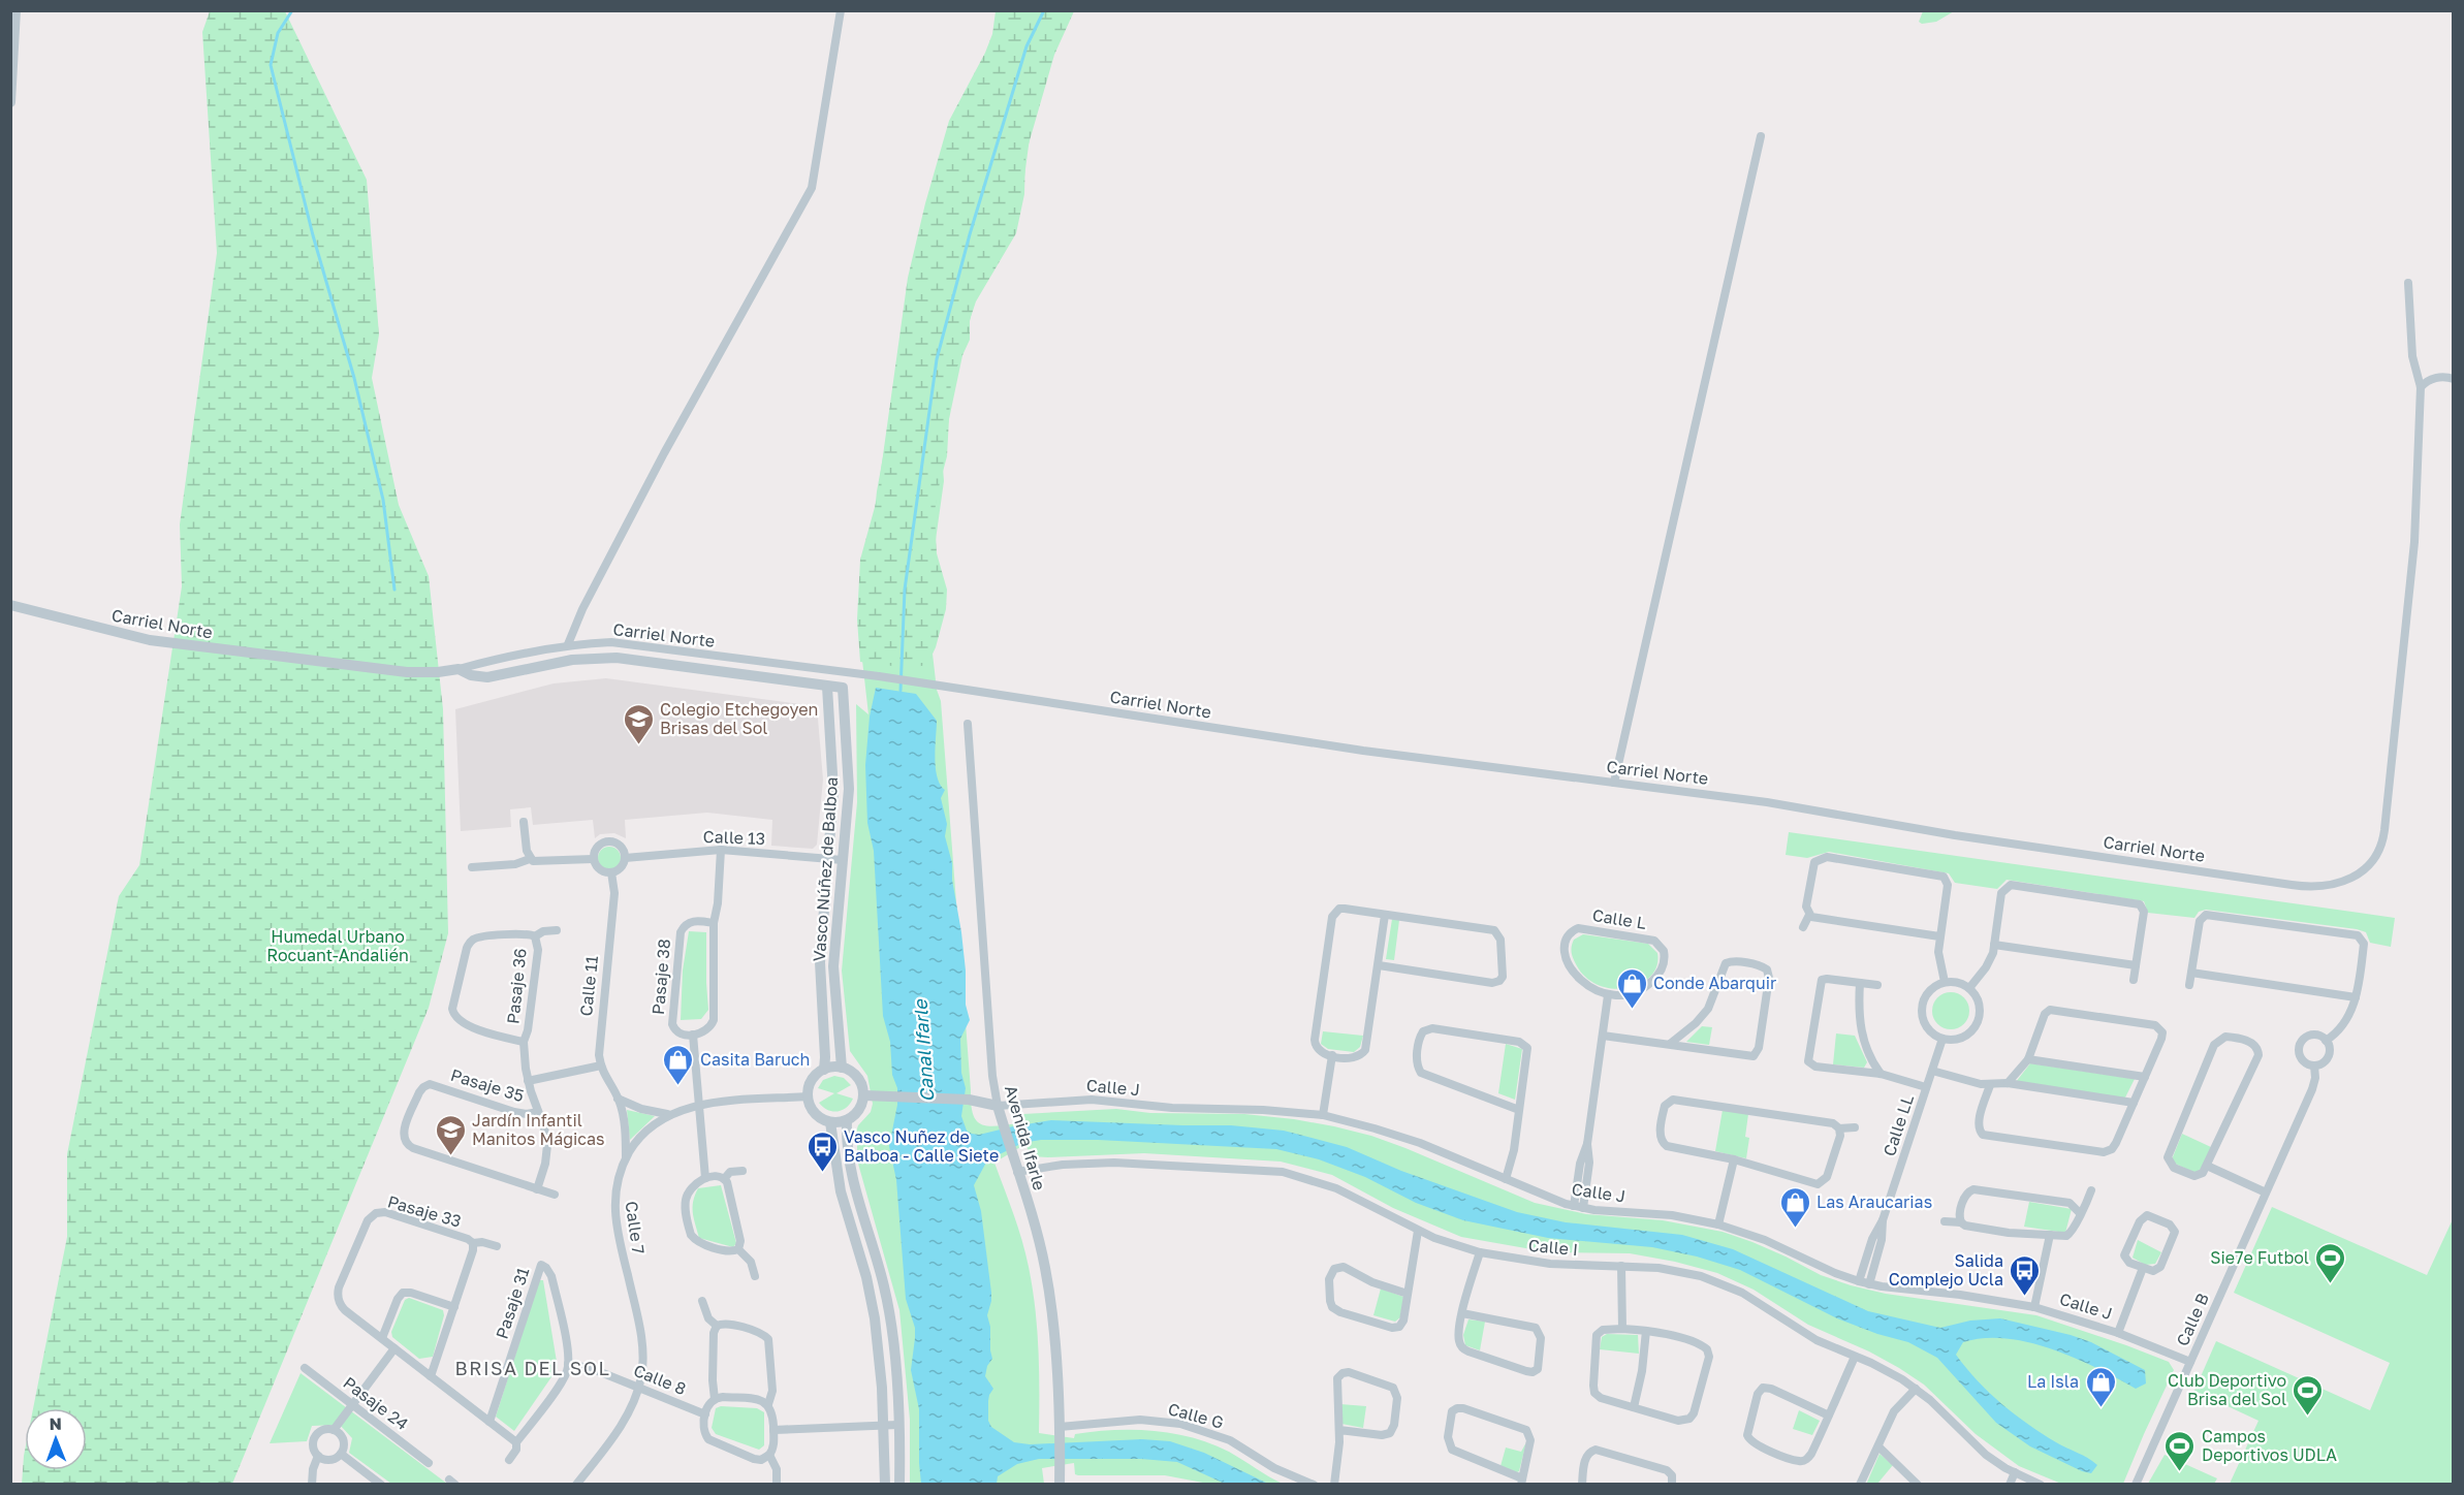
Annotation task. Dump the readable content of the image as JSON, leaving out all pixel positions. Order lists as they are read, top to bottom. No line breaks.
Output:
{"streets":{"street":["Carriel Norte","Calle 13","Vasco Núñez de Balboa","Calle L","Pasaje 38","Pasaje 36","Calle 11","Pasaje 35","Calle J","Calle LL","Avenida Ifarle","Pasaje 33","Calle 7","Calle I","Pasaje 31","Calle B","Calle 8","Pasaje 24","Calle G"]},"crossings":[["Carriel Norte","Vasco Núñez de Balboa"],["Calle 13","Vasco Núñez de Balboa"],["Calle 13","Calle 11"],["Vasco Núñez de Balboa","Calle 7"],["Calle 11","Calle 7"],["Calle J","Calle LL"],["Calle J","Avenida Ifarle"],["Calle J","Calle B"],["Avenida Ifarle","Calle I"],["Avenida Ifarle","Calle G"],["Calle 7","Calle 8"],["Pasaje 31","Calle 8"]],"districts":["BRISA DEL SOL"],"water":["Canal Ifarle"],"parks":["Humedal Urbano Rocuant-Andalién"],"places":{"school or university":["Colegio Etchegoyen Brisas del Sol","Jardín Infantil Manitos Mágicas"],"shop":["Conde Abarquir","Casita Baruch","Las Araucarias","La Isla"],"bus stop":["Vasco Nuñez de Balboa - Calle Siete","Salida Complejo Ucla"],"sports":["Sie7e Futbol","Club Deportivo Brisa del Sol","Campos Deportivos UDLA"]},"north":"top"}
